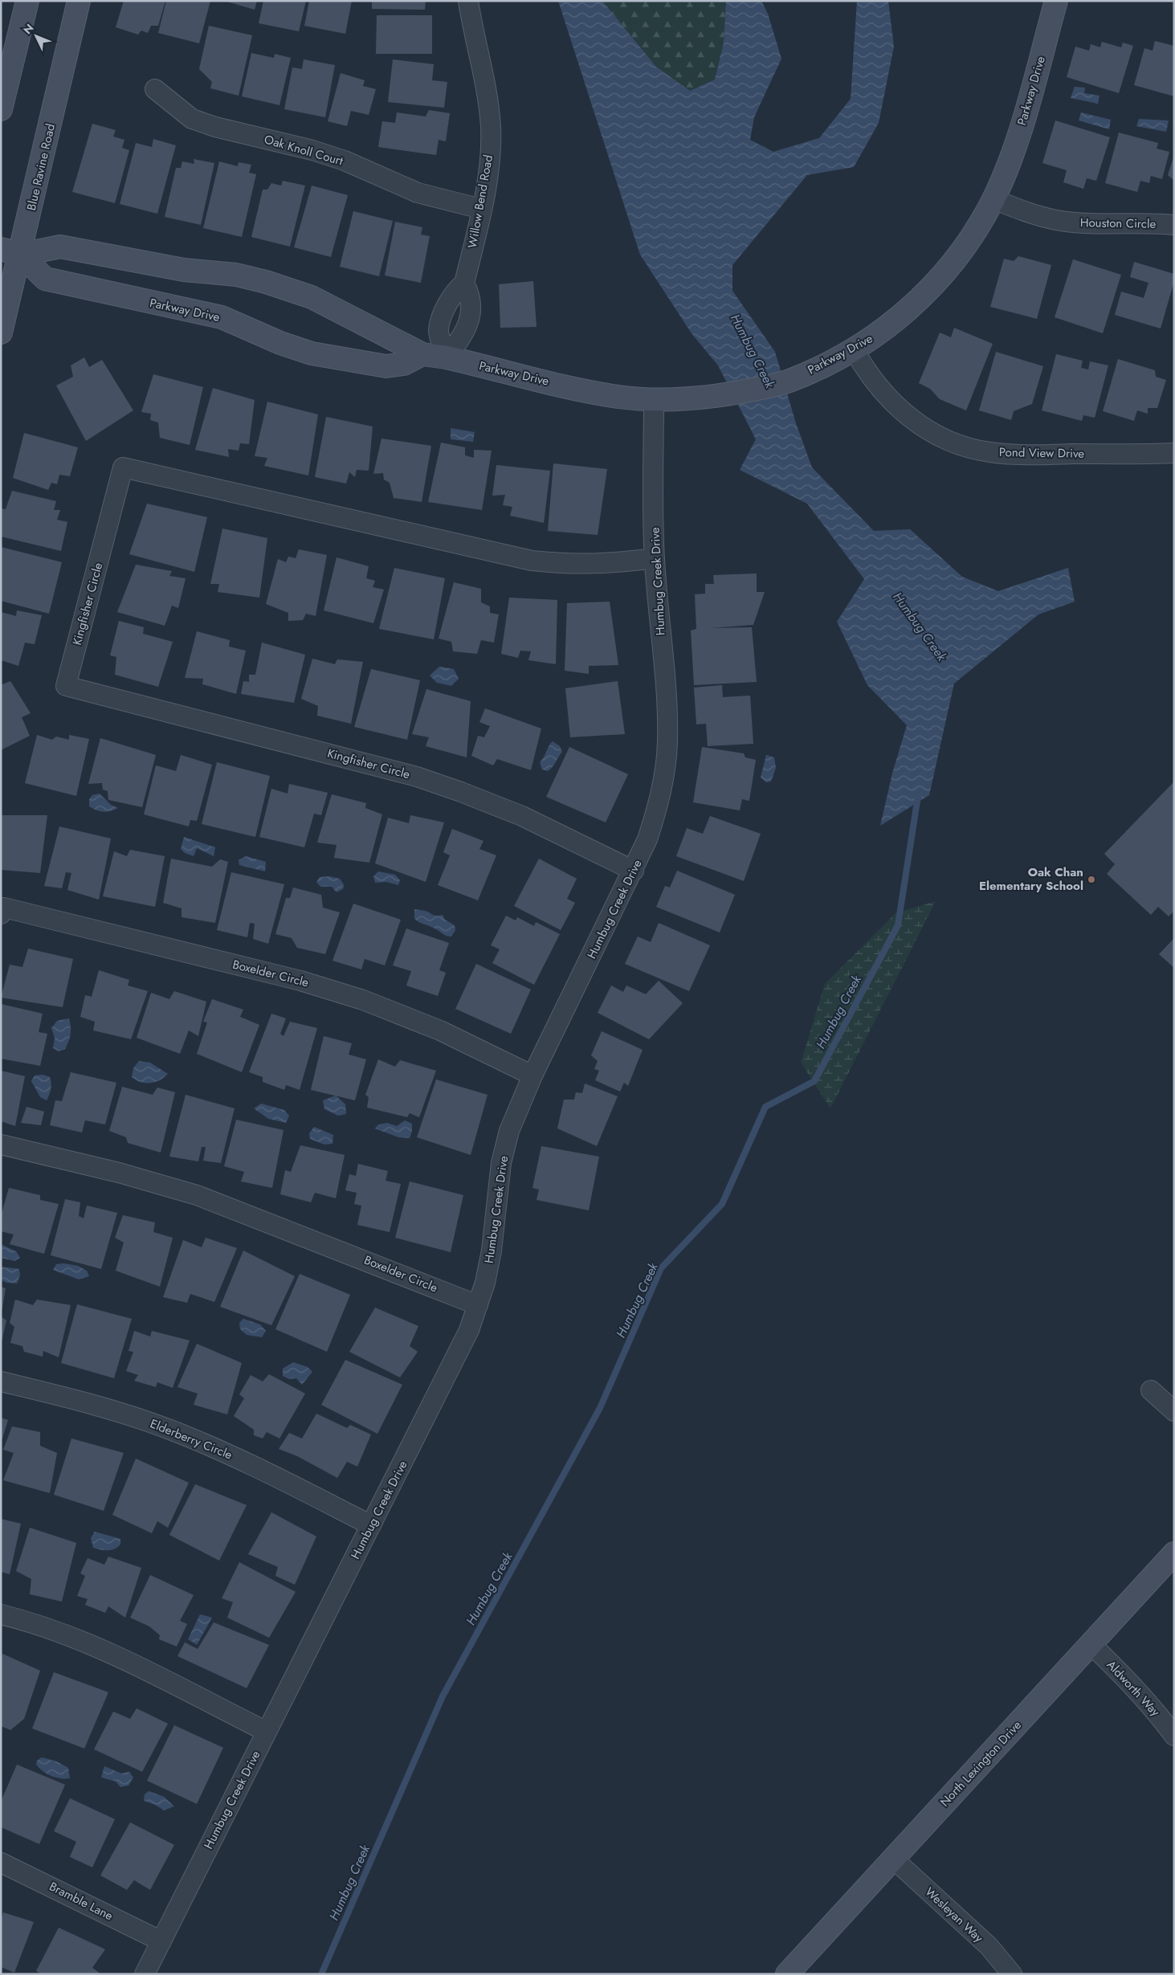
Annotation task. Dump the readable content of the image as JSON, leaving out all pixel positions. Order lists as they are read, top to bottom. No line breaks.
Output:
{"streets":{"street":["Parkway Drive","Oak Knoll Court","Blue Ravine Road","Willow Bend Road","Houston Circle","Pond View Drive","Humbug Creek Drive","Kingfisher Circle","Boxelder Circle","Elderberry Circle","Aldworth Way","North Lexington Drive","Bramble Lane","Wesleyan Way"]},"crossings":[["Parkway Drive","Blue Ravine Road"],["Parkway Drive","Houston Circle"],["Parkway Drive","Pond View Drive"],["Parkway Drive","Humbug Creek Drive"],["Oak Knoll Court","Willow Bend Road"],["Humbug Creek Drive","Kingfisher Circle"],["Humbug Creek Drive","Boxelder Circle"],["Humbug Creek Drive","Elderberry Circle"],["Humbug Creek Drive","Bramble Lane"],["Aldworth Way","North Lexington Drive"],["North Lexington Drive","Wesleyan Way"]],"water":["Humbug Creek"],"places":["Oak Chan Elementary School"],"north":"top left"}
